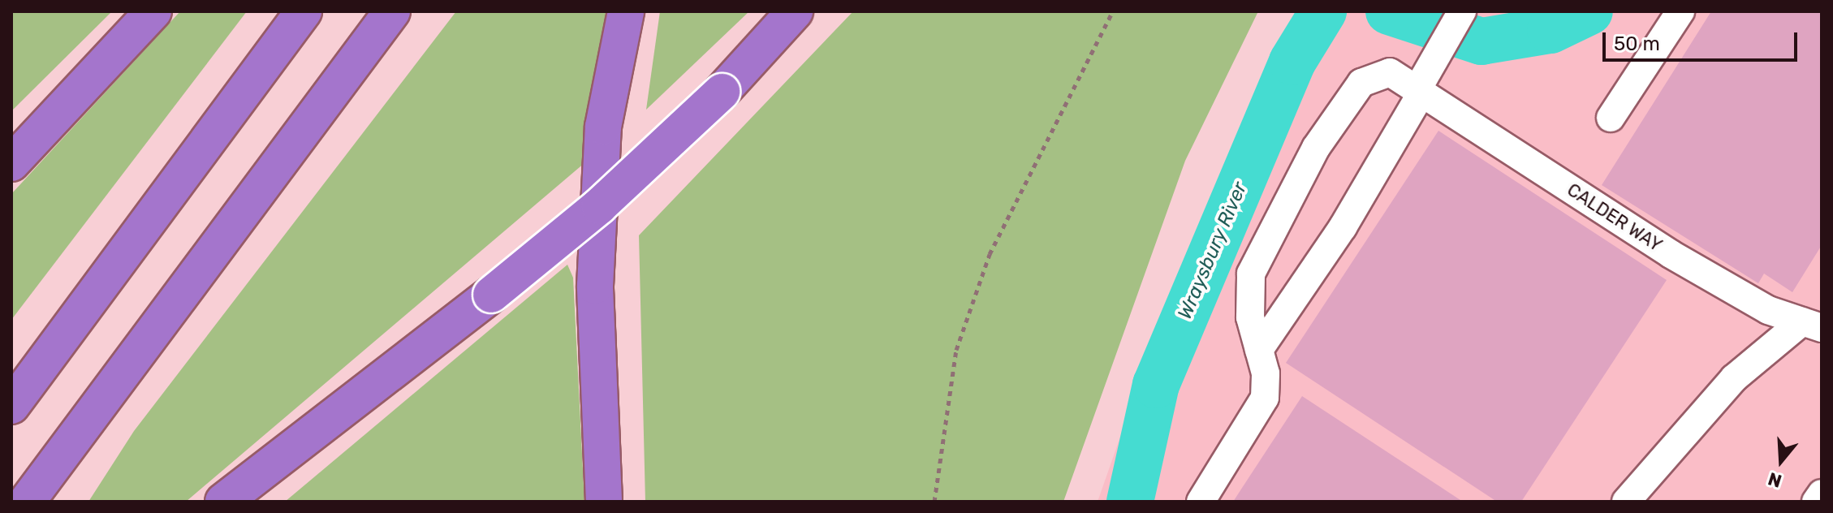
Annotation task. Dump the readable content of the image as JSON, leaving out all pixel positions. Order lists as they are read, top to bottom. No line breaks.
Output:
{"streets":{"street":["CALDER WAY"]},"water":["Wraysbury River"],"scale_bar":"50 m","north":"bottom"}
